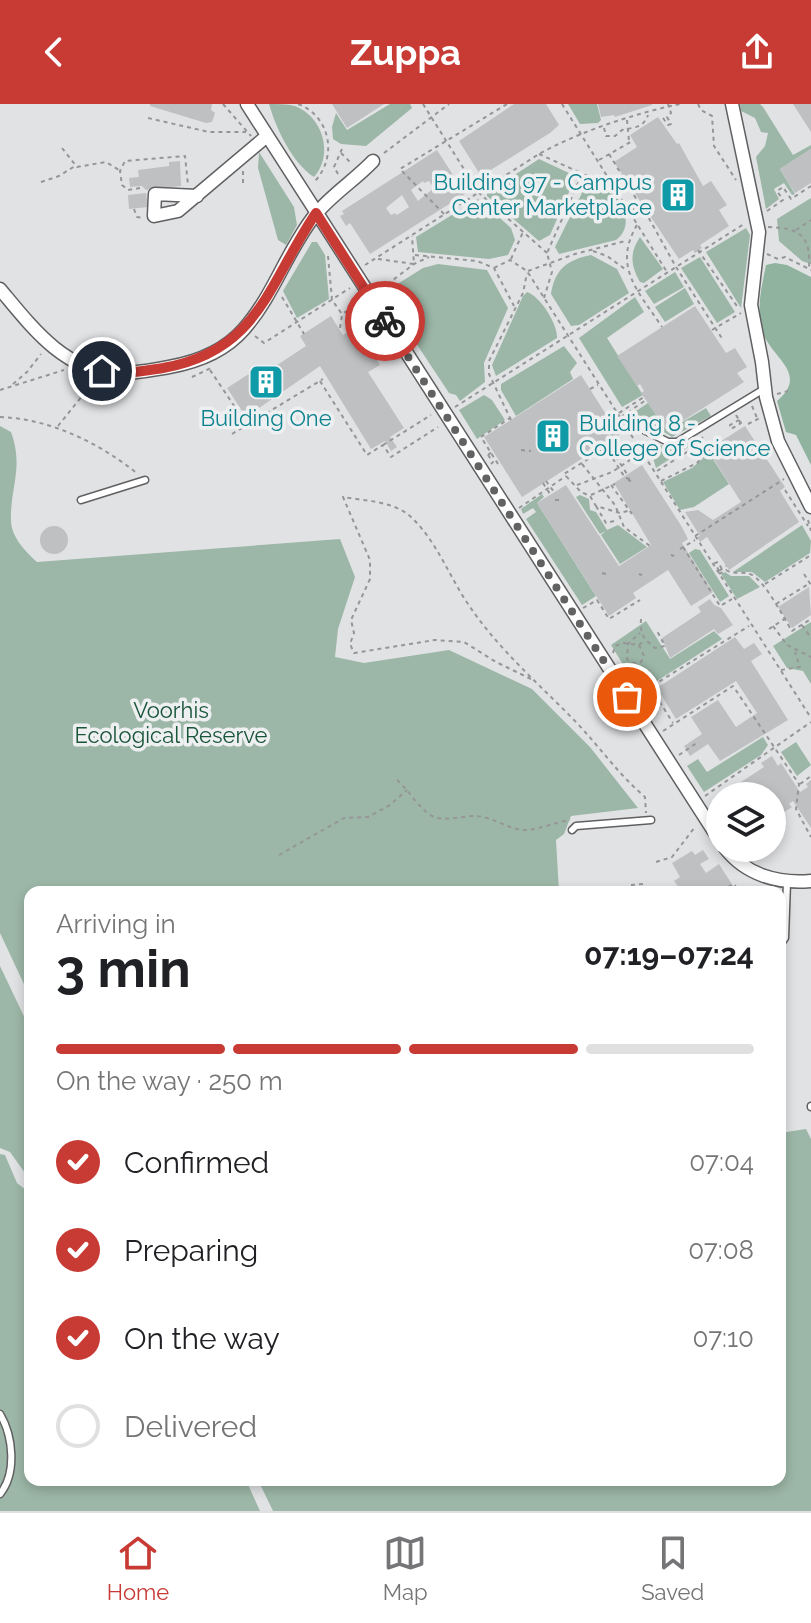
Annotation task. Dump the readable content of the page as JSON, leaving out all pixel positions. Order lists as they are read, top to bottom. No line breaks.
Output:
{"parks":["Voorhis Ecological Reserve"],"places":{"building":["Building 97 - Campus Center Marketplace","Building One","Building 8 - College of Science"]},"page":{"header":"Zuppa","heading":["3 min","Arriving in","07:19–07:24"],"bar":"On the way · 250 m","list":[["Confirmed","07:04"],["Preparing","07:08"],["On the way","07:10"],"Delivered"],"tabs":["Home","Map","Saved"]}}
